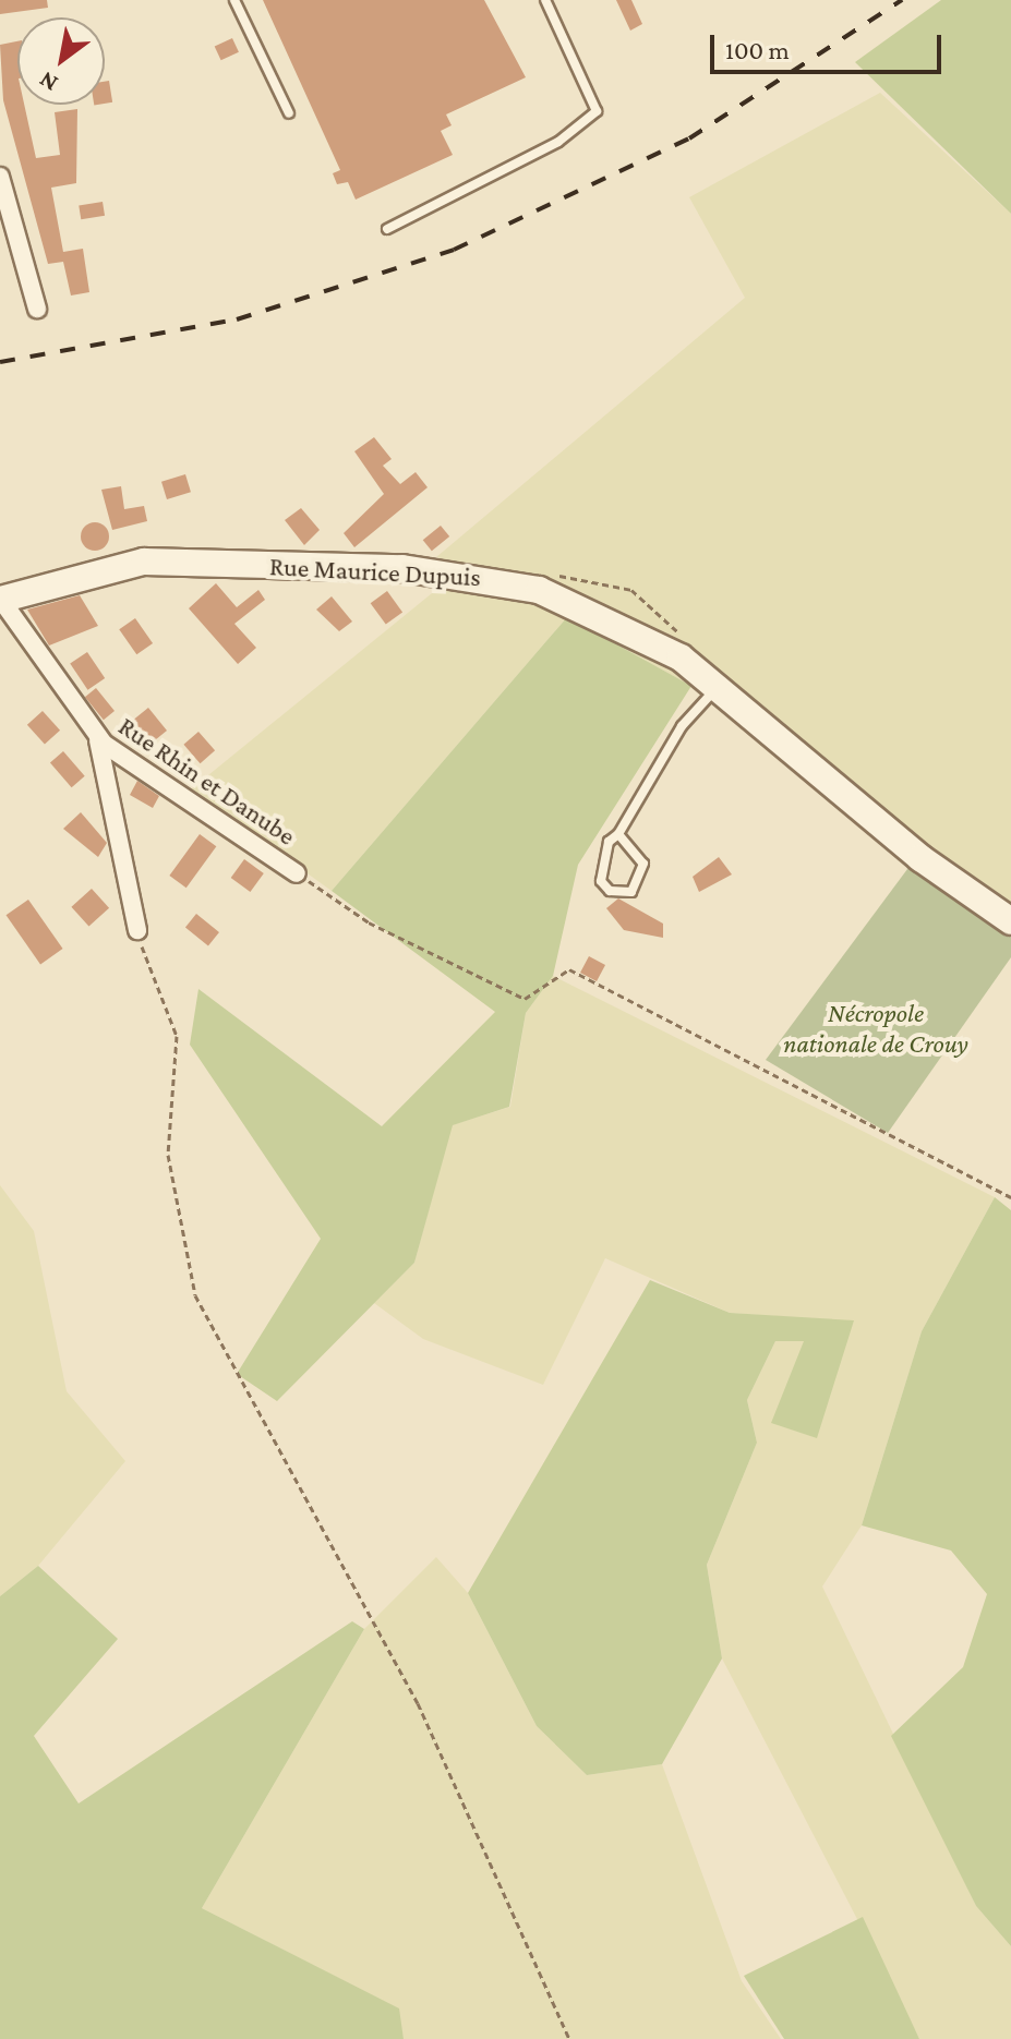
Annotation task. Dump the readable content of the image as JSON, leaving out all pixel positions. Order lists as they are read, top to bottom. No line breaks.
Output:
{"streets":{"main road":["Rue Maurice Dupuis"],"street":["Rue Rhin et Danube"]},"crossings":[["Rue Maurice Dupuis","Rue Rhin et Danube"]],"parks":["Nécropole nationale de Crouy"],"scale_bar":"100 m","north":"bottom left"}
